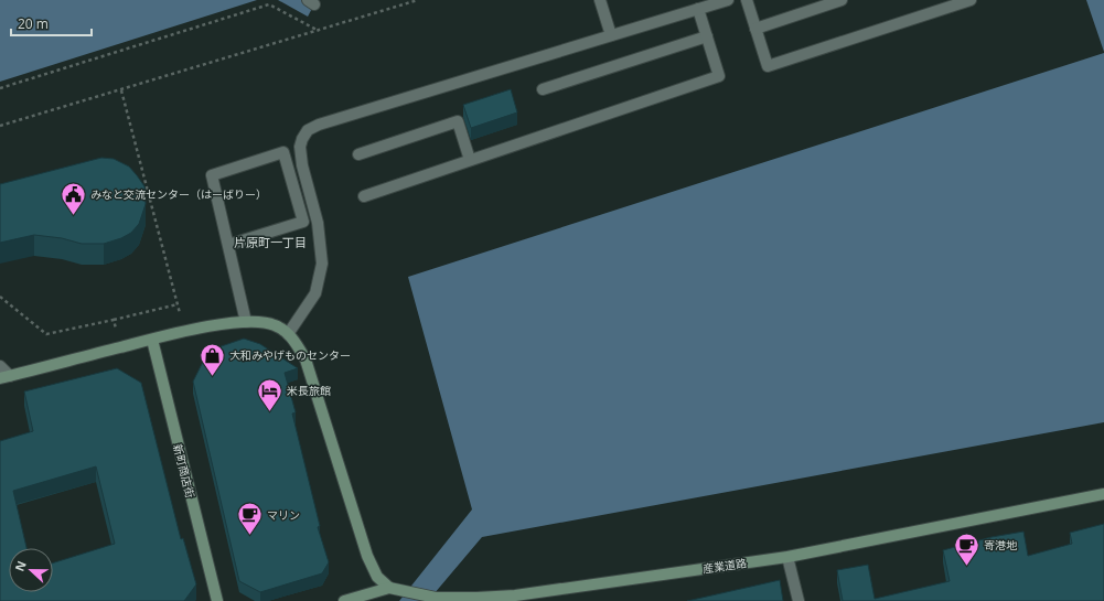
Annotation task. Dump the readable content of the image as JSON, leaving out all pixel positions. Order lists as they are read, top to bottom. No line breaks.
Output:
{"streets":{"street":["新町商店街","産業道路"]},"districts":["片原町一丁目"],"places":{"public building":["みなと交流センター（はーばりー）"],"shop":["大和みやげものセンター"],"hotel":["米長旅館"],"cafe":["マリン","寄港地"]},"scale_bar":"20 m","north":"left"}
